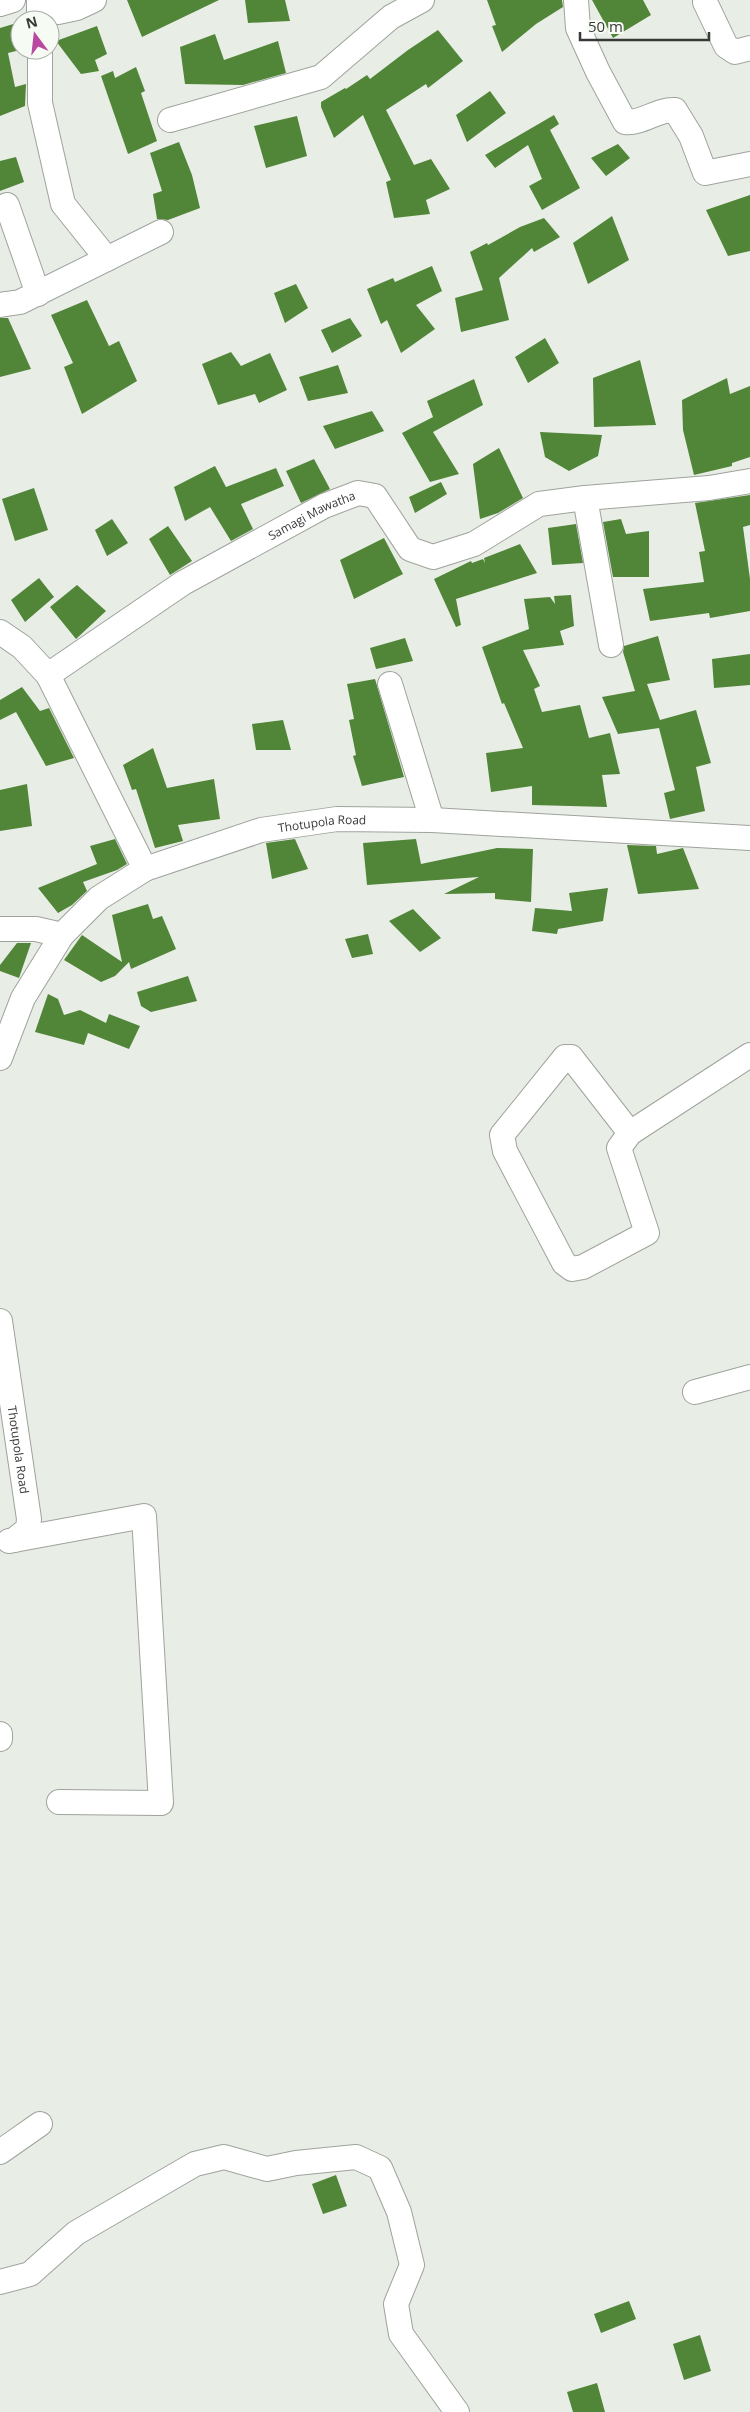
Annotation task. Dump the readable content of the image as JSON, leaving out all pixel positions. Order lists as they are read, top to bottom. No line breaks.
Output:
{"streets":{"street":["Samagi Mawatha","Thotupola Road"]},"scale_bar":"50 m","north":"top"}
